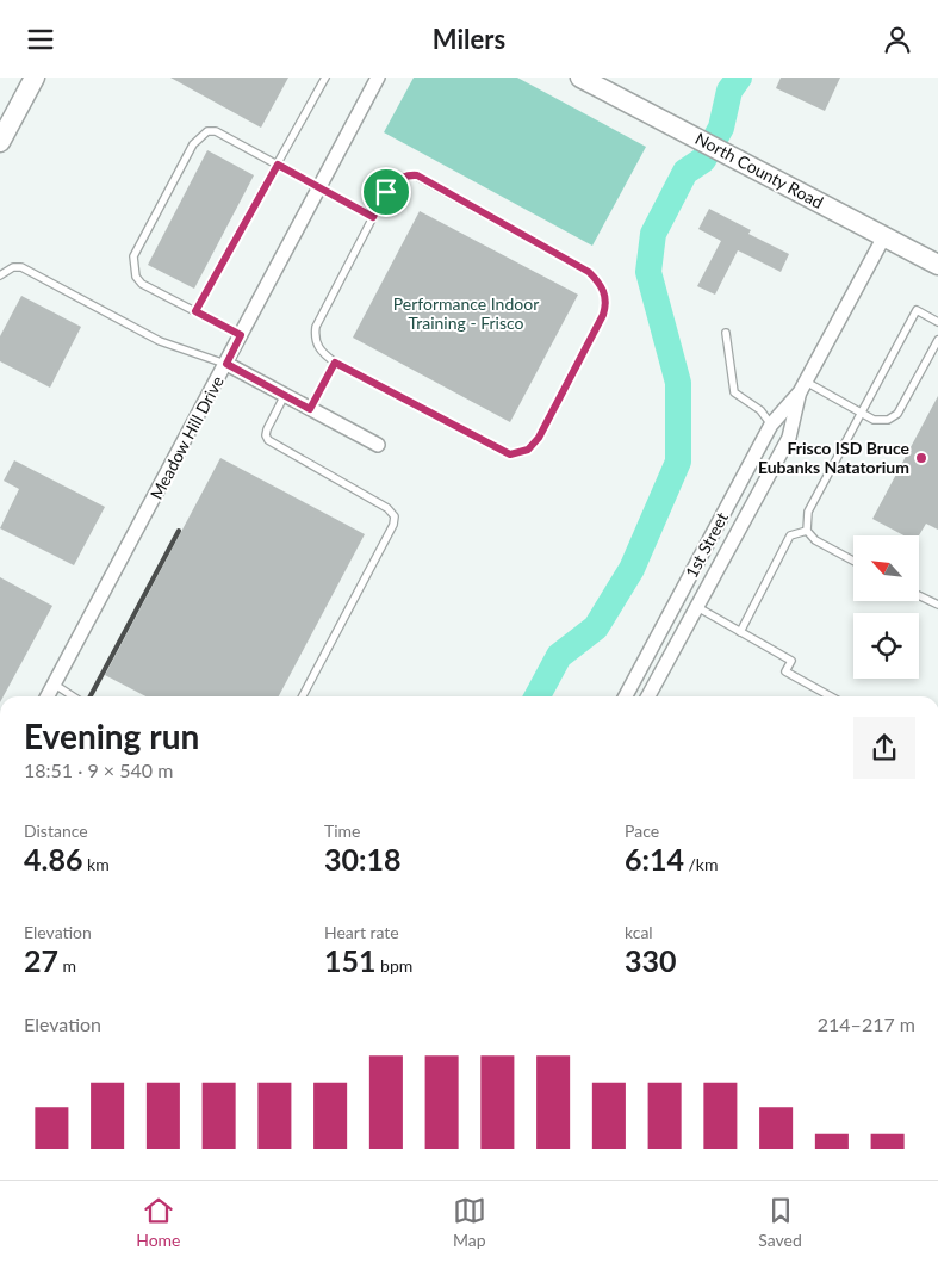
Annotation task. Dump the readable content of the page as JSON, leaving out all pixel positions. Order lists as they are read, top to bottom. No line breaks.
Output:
{"streets":{"street":["North County Road","Meadow Hill Drive","1st Street"]},"crossings":[["North County Road","1st Street"]],"parks":["Performance Indoor Training - Frisco"],"places":["Frisco ISD Bruce Eubanks Natatorium"],"north":"top left","page":{"header":"Milers","heading":["Evening run","18:51 · 9 × 540 m"],"stats":[["Distance","4.86 km"],["Time","30:18"],["Pace","6:14 /km"],["Elevation","27 m"],["Heart rate","151 bpm"],["kcal","330"]],"chart":["Elevation","214–217 m"],"tabs":["Home","Map","Saved"]}}
